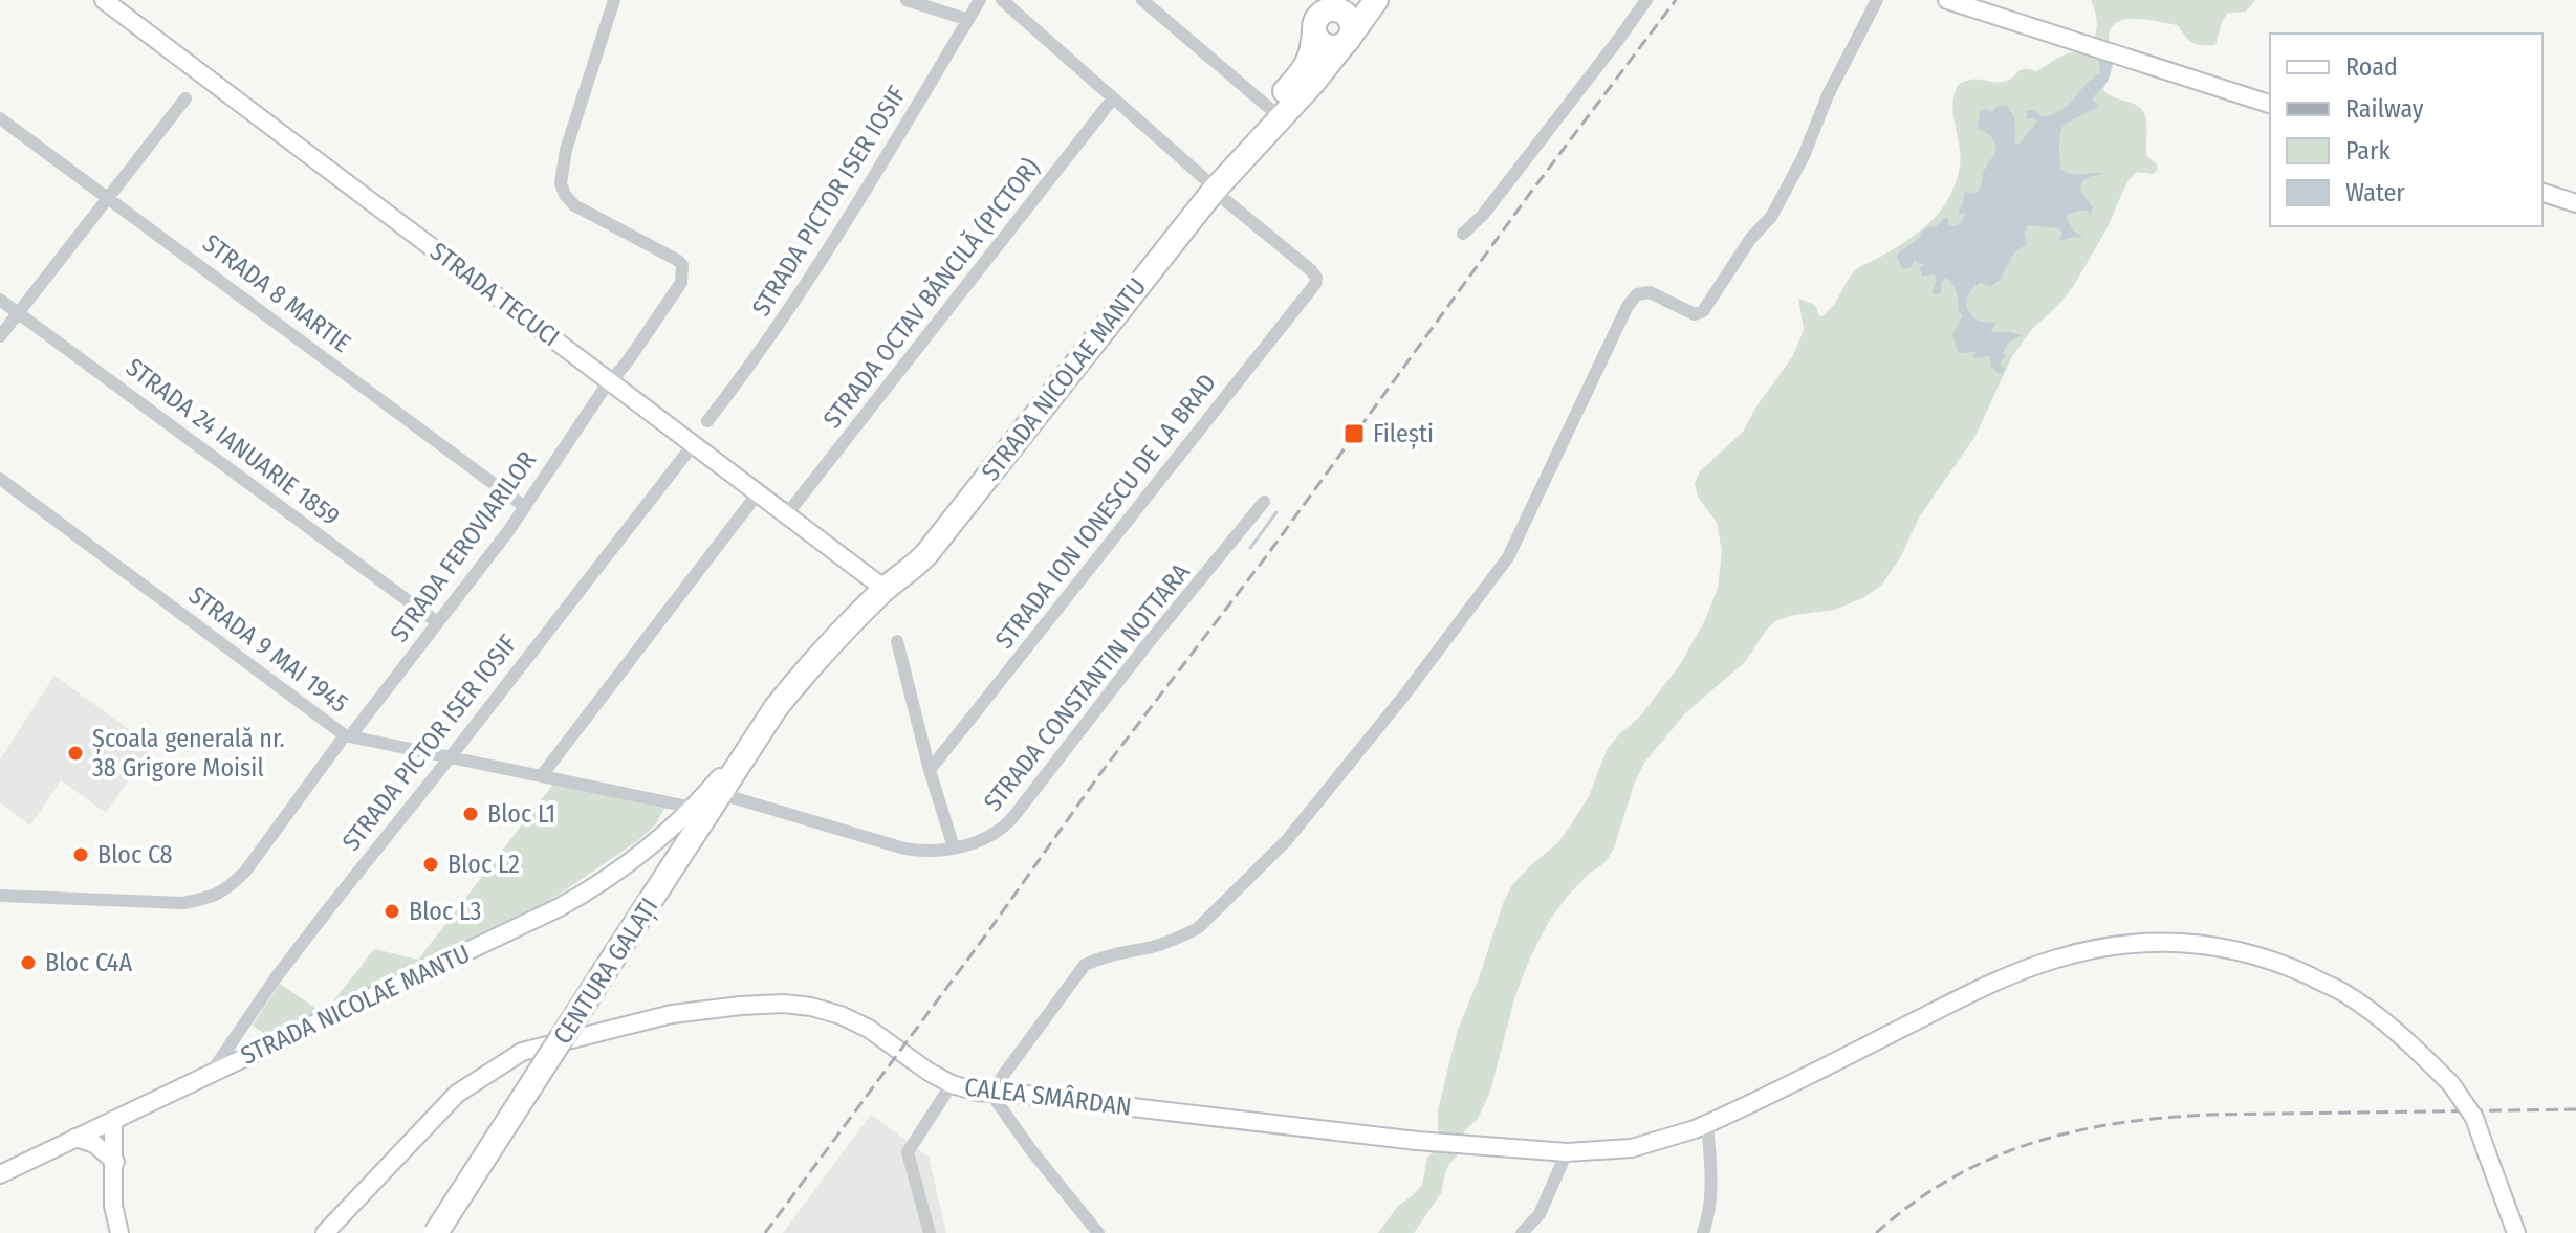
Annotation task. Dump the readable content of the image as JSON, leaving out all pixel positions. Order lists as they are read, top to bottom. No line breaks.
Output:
{"streets":{"highway":["CENTURA GALAȚI"],"main road":["STRADA TECUCI","STRADA NICOLAE MANTU","CALEA SMÂRDAN"],"street":["STRADA PICTOR ISER IOSIF","STRADA 8 MARTIE","STRADA OCTAV BĂNCILĂ (PICTOR)","STRADA 24 IANUARIE 1859","STRADA ION IONESCU DE LA BRAD","STRADA FEROVIARILOR","STRADA 9 MAI 1945","STRADA CONSTANTIN NOTTARA"]},"crossings":[["STRADA PICTOR ISER IOSIF","STRADA TECUCI"],["STRADA PICTOR ISER IOSIF","STRADA NICOLAE MANTU"],["STRADA PICTOR ISER IOSIF","STRADA 9 MAI 1945"],["STRADA 8 MARTIE","STRADA FEROVIARILOR"],["STRADA OCTAV BĂNCILĂ (PICTOR)","STRADA TECUCI"],["STRADA TECUCI","STRADA FEROVIARILOR"],["STRADA NICOLAE MANTU","STRADA 9 MAI 1945"],["STRADA NICOLAE MANTU","CENTURA GALAȚI"],["STRADA 24 IANUARIE 1859","STRADA FEROVIARILOR"],["STRADA FEROVIARILOR","STRADA 9 MAI 1945"],["STRADA CONSTANTIN NOTTARA","CENTURA GALAȚI"]],"places":{"transit":["Filești"],"other":["Școala generală nr. 38 Grigore Moisil","Bloc L1","Bloc C8","Bloc L2","Bloc L3","Bloc C4A"]},"legend":["Road","Railway","Park","Water"]}
